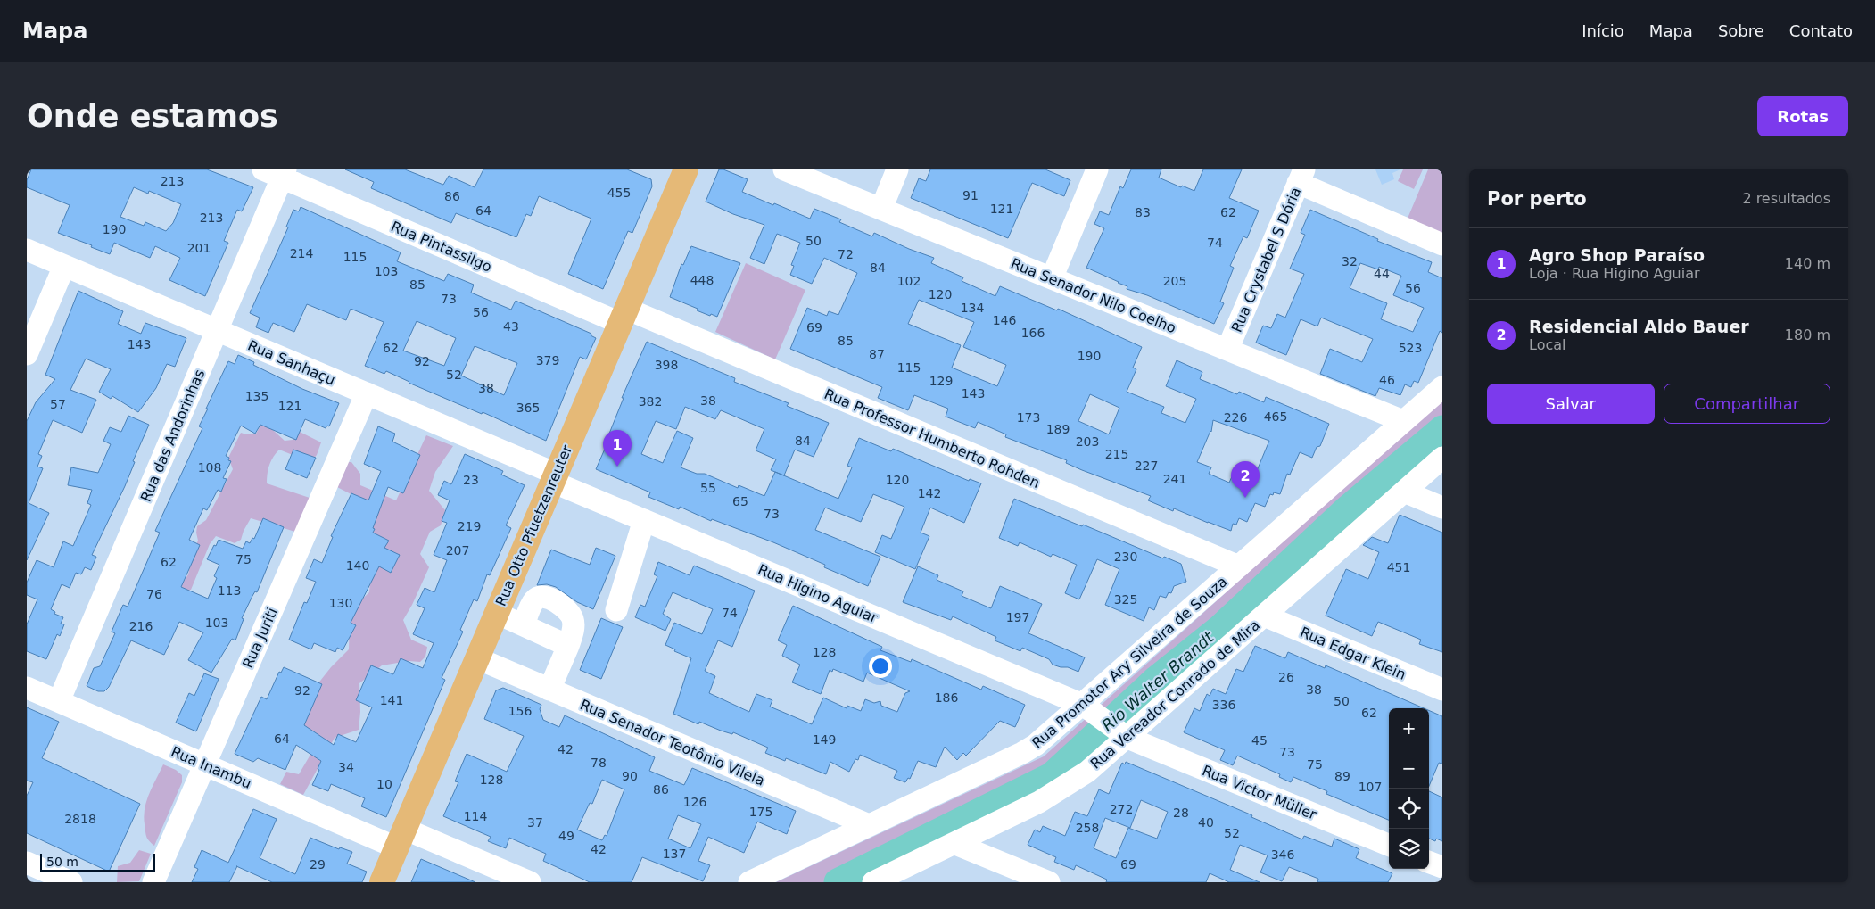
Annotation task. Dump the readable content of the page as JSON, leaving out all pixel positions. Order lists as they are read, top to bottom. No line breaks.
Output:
{"streets":{"main road":["Rua Otto Pfuetzenreuter"],"street":["Rua Pintassilgo","Rua Crystabel S Dória","Rua Senador Nilo Coelho","Rua Sanhaçu","Rua das Andorinhas","Rua Professor Humberto Rohden","Rua Higino Aguiar","Rua Juriti","Rua Edgar Klein","Rua Promotor Ary Silveira de Souza","Rua Vereador Conrado de Mira","Rua Senador Teotônio Vilela","Rua Inambu","Rua Victor Müller"]},"crossings":[["Rua Pintassilgo","Rua das Andorinhas"],["Rua Pintassilgo","Rua Professor Humberto Rohden"],["Rua Pintassilgo","Rua Otto Pfuetzenreuter"],["Rua Crystabel S Dória","Rua Senador Nilo Coelho"],["Rua Senador Nilo Coelho","Rua Promotor Ary Silveira de Souza"],["Rua Sanhaçu","Rua das Andorinhas"],["Rua Sanhaçu","Rua Otto Pfuetzenreuter"],["Rua Sanhaçu","Rua Higino Aguiar"],["Rua Sanhaçu","Rua Juriti"],["Rua das Andorinhas","Rua Inambu"],["Rua Professor Humberto Rohden","Rua Otto Pfuetzenreuter"],["Rua Professor Humberto Rohden","Rua Promotor Ary Silveira de Souza"],["Rua Otto Pfuetzenreuter","Rua Higino Aguiar"],["Rua Otto Pfuetzenreuter","Rua Senador Teotônio Vilela"],["Rua Otto Pfuetzenreuter","Rua Inambu"],["Rua Higino Aguiar","Rua Promotor Ary Silveira de Souza"],["Rua Higino Aguiar","Rua Vereador Conrado de Mira"],["Rua Higino Aguiar","Rua Victor Müller"],["Rua Juriti","Rua Inambu"],["Rua Edgar Klein","Rua Vereador Conrado de Mira"],["Rua Promotor Ary Silveira de Souza","Rua Senador Teotônio Vilela"],["Rua Vereador Conrado de Mira","Rua Victor Müller"]],"water":["Rio Walter Brandt"],"house_numbers":["213","455","91","86","121","64","83","62","213","190","50","74","201","214","72","115","32","84","103","44","448","102","205","85","56","120","73","134","56","146","43","69","166","85","143","62","523","87","190","379","92","398","115","52","46","129","38","143","135","38","382","57","121","365","465","173","226","189","84","203","215","227","108","241","23","120","55","142","65","73","219","207","230","75","62","140","451","113","76","325","130","74","197","103","216","128","26","38","92","186","141","50","336","156","62","64","149","45","42","73","78","75","34","90","89","128","10","107","86","126","272","175","28","114","2818","37","40","258","52","49","42","137","346","29","69"],"scale_bar":"50 m","page":{"header":"Mapa","nav":["Início","Mapa","Sobre","Contato"],"buttons":["Rotas",["Salvar","Compartilhar"]],"title":"Onde estamos","heading":["Por perto","2 resultados"],"list":[{"mark":"1","name":"Agro Shop Paraíso","note":"Loja · Rua Higino Aguiar","value":"140 m"},{"mark":"2","name":"Residencial Aldo Bauer","note":"Local","value":"180 m"}],"pins":["1","2"],"map_buttons":["+","−"],"scale":"50 m"}}
